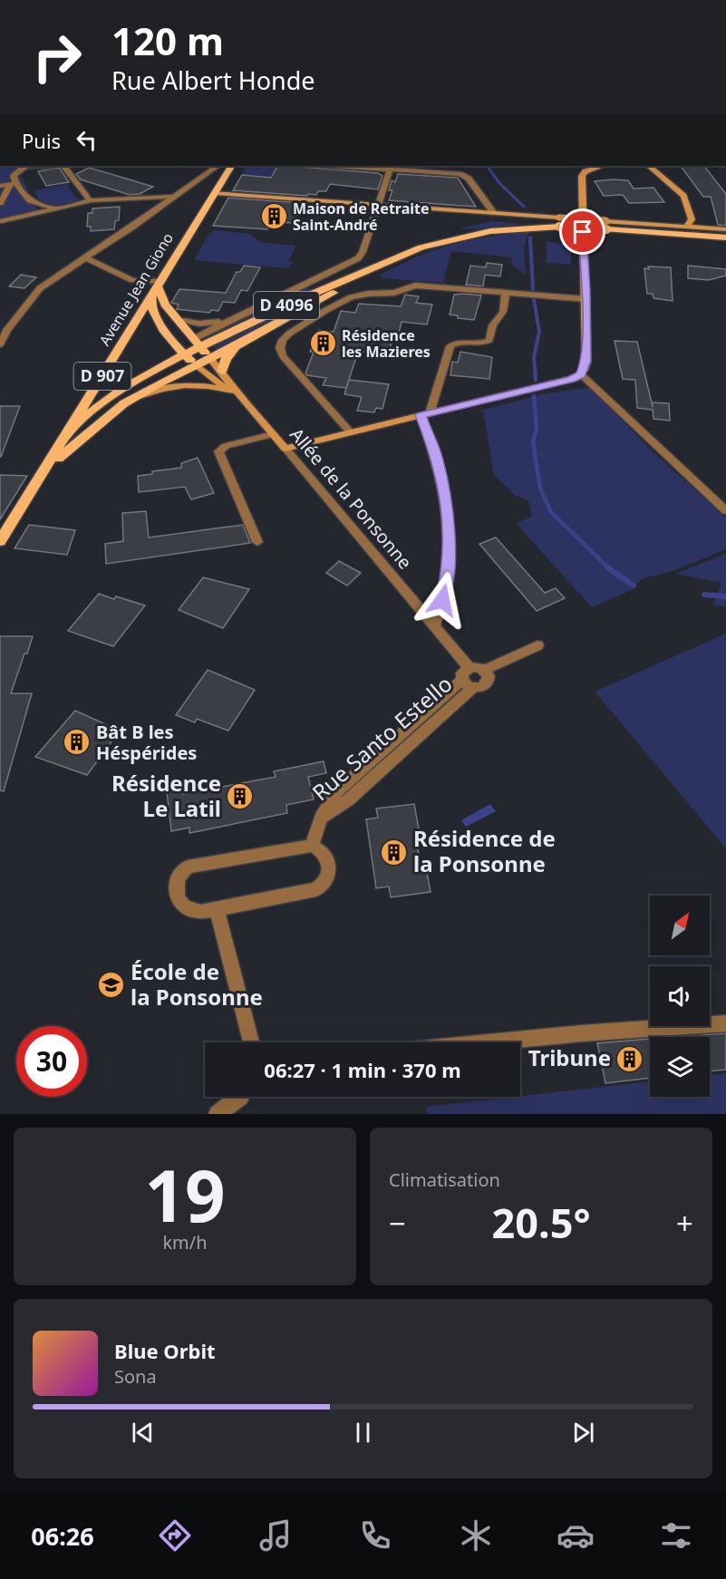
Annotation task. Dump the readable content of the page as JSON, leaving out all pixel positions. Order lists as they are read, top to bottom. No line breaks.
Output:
{"streets":{"main road":["Avenue Jean Giono","D 4096","D 907"],"street":["Allée de la Ponsonne","Rue Santo Estello"]},"crossings":[["Avenue Jean Giono","D 4096"],["D 4096","Allée de la Ponsonne"],["Allée de la Ponsonne","Rue Santo Estello"]],"places":{"building":["Maison de Retraite Saint-André","Résidence les Mazieres","Bât B les Héspérides","Résidence Le Latil","Résidence de la Ponsonne","Tribune"],"school or university":["École de la Ponsonne"]},"north":"top right","page":{"turn":["120 m","Rue Albert Honde"],"then":"Puis","limit":"30","trip":"06:27 · 1 min · 370 m","tile":[["19","km/h"],"Climatisation"],"heat":["−","20.5°","+"],"song":["Blue Orbit","Sona"],"tabs":"06:26"}}
